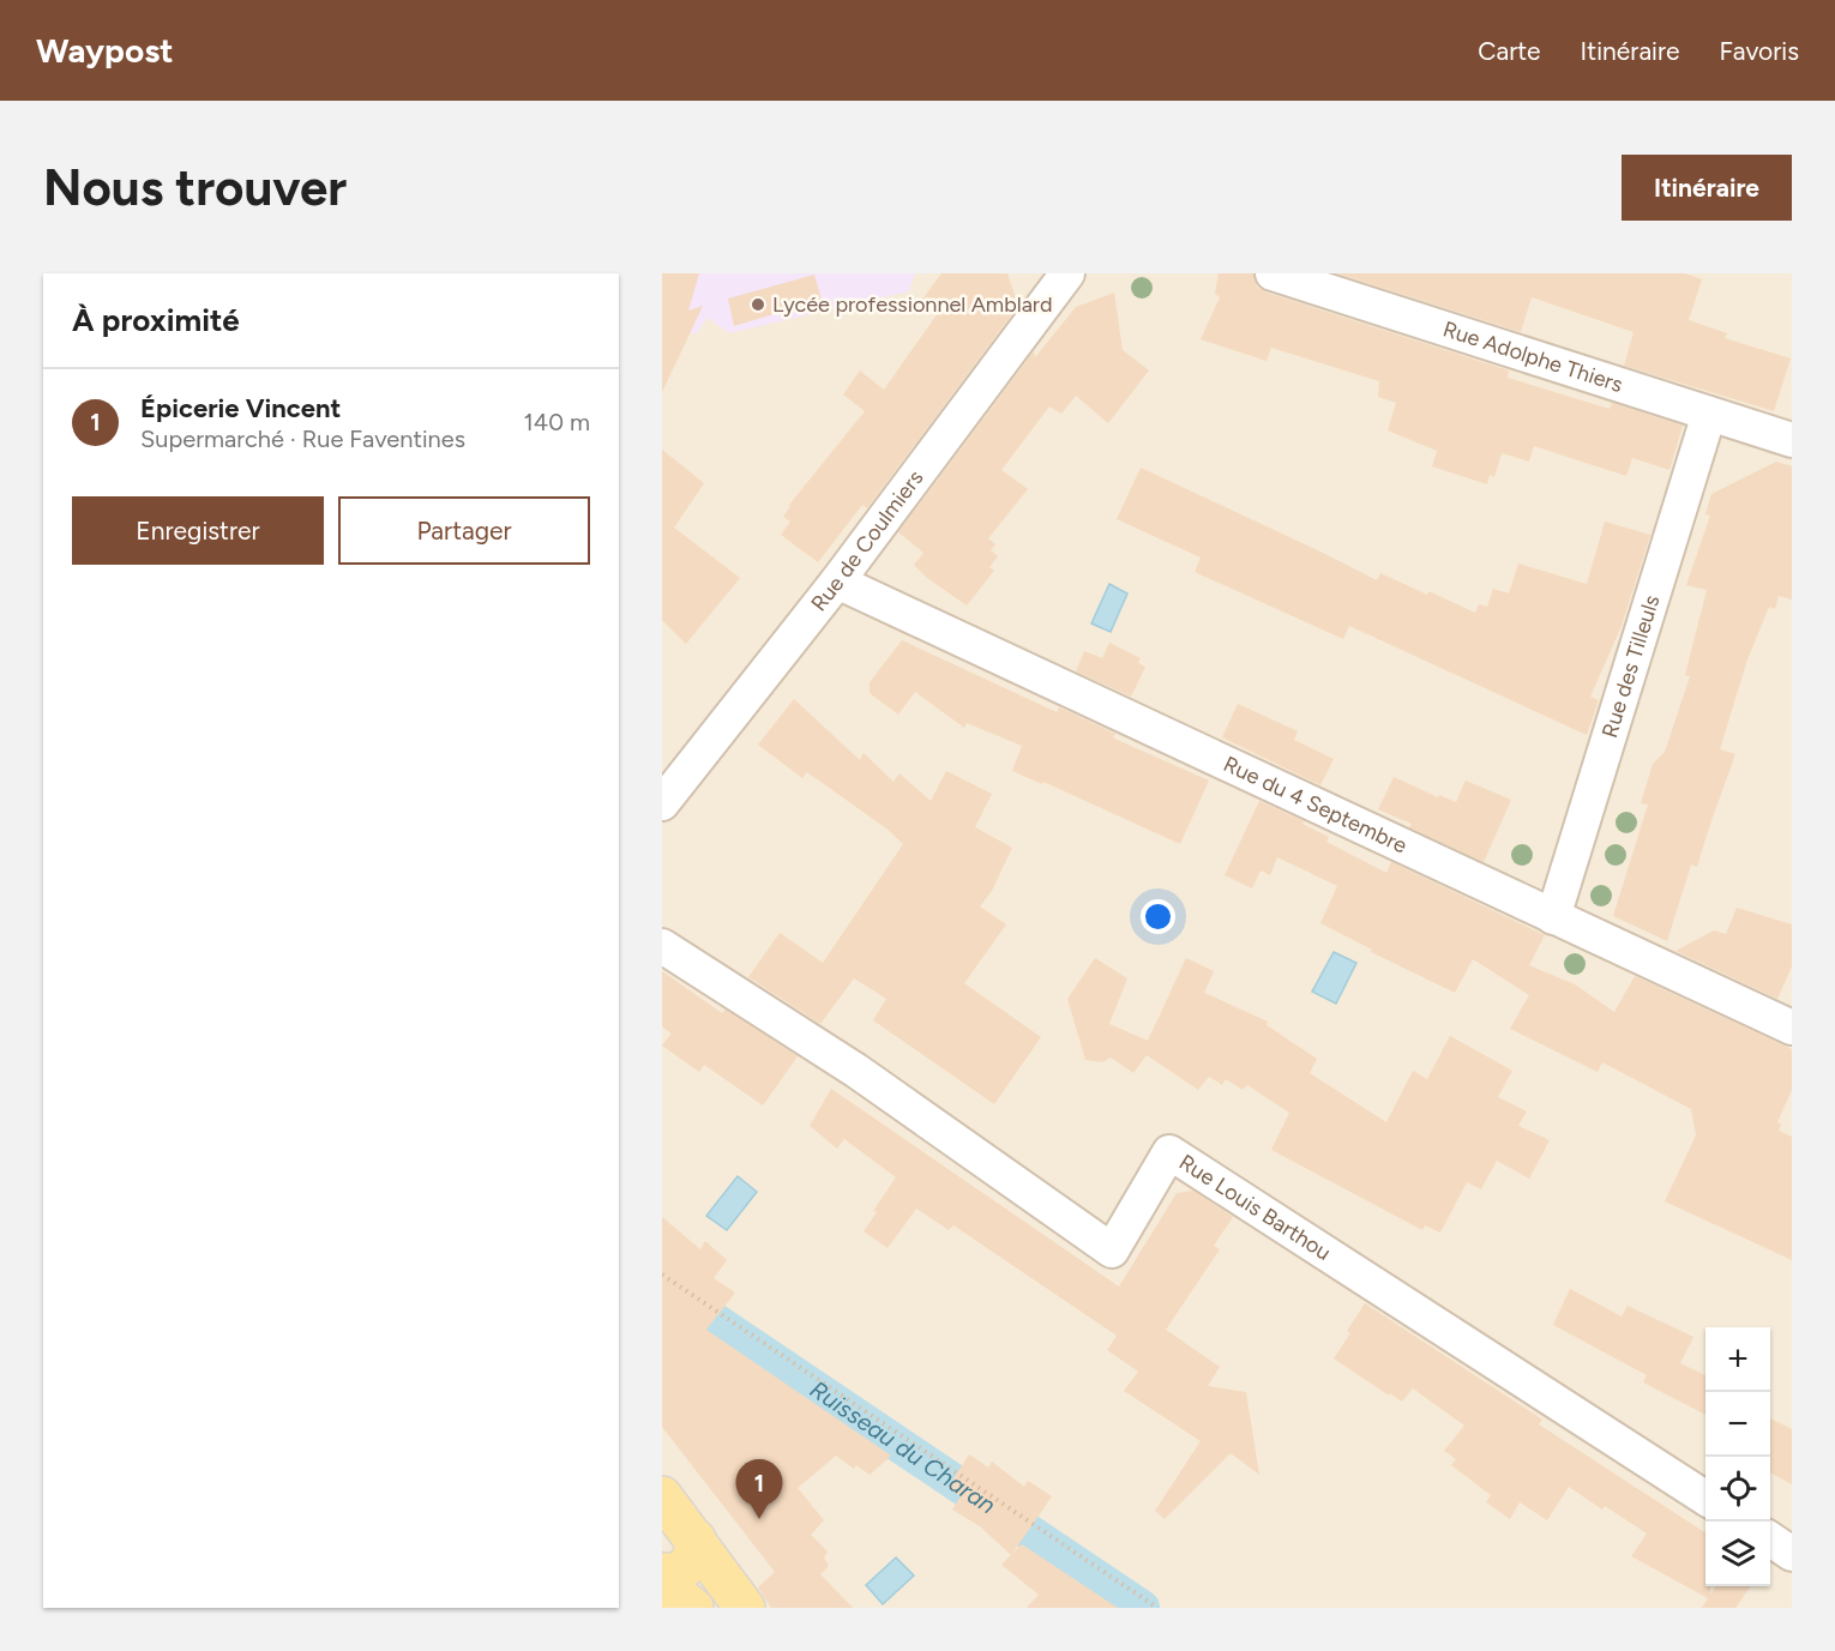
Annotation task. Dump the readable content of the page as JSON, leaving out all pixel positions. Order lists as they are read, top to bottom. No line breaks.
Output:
{"streets":{"street":["Rue Adolphe Thiers","Rue de Coulmiers","Rue des Tilleuls","Rue du 4 Septembre","Rue Louis Barthou"]},"crossings":[["Rue Adolphe Thiers","Rue des Tilleuls"],["Rue de Coulmiers","Rue du 4 Septembre"],["Rue des Tilleuls","Rue du 4 Septembre"]],"water":["Ruisseau du Charan"],"places":["Lycée professionnel Amblard"],"page":{"header":"Waypost","nav":["Carte","Itinéraire","Favoris"],"buttons":["Itinéraire",["Enregistrer","Partager"]],"title":"Nous trouver","heading":"À proximité","list":[{"mark":"1","name":"Épicerie Vincent","note":"Supermarché · Rue Faventines","value":"140 m"}],"map_buttons":["+","−"],"pins":"1"}}
